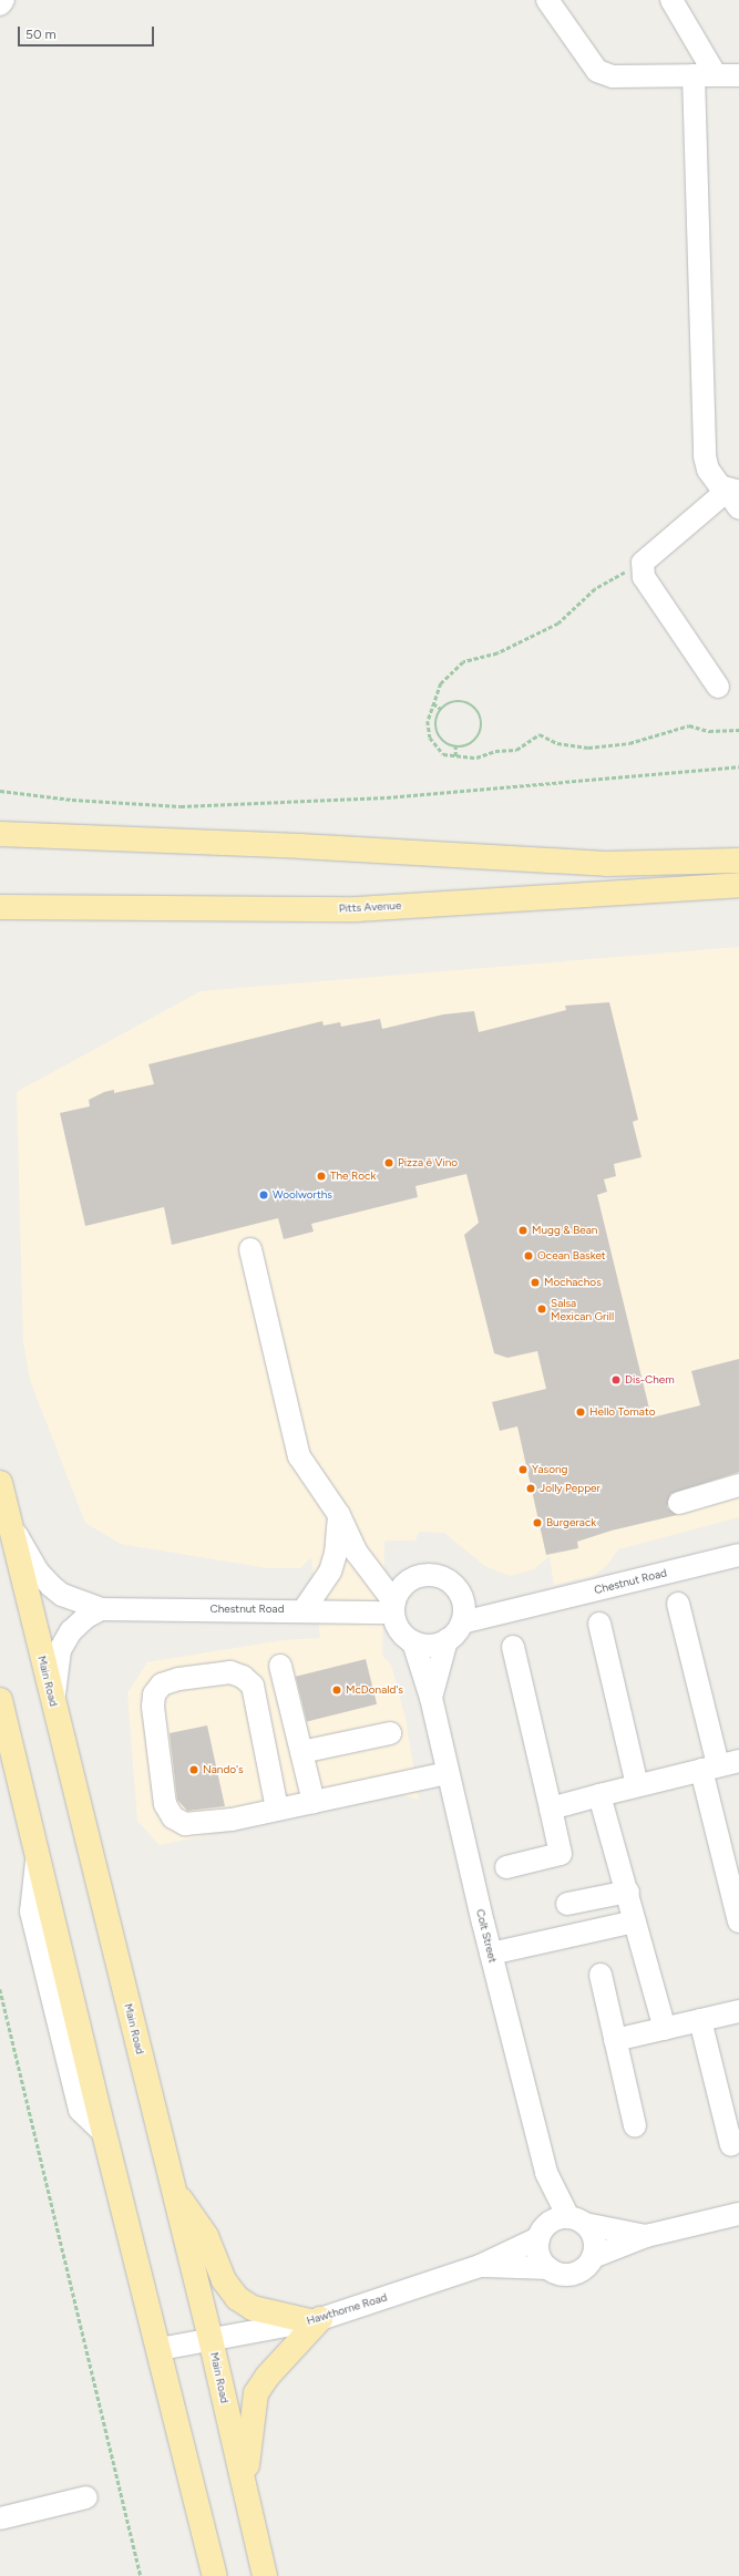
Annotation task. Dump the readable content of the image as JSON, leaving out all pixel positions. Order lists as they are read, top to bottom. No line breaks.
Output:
{"streets":{"main road":["Pitts Avenue","Main Road"],"street":["Chestnut Road","Colt Street","Hawthorne Road"]},"crossings":[["Chestnut Road","Main Road"],["Chestnut Road","Colt Street"],["Main Road","Hawthorne Road"],["Colt Street","Hawthorne Road"]],"places":["Pizza ē Vino","The Rock","Woolworths","Mugg & Bean","Ocean Basket","Mochachos","Salsa Mexican Grill","Dis-Chem","Hello Tomato","Yasong","Jolly Pepper","Burgerack","McDonald's","Nando's"],"scale_bar":"50 m"}
